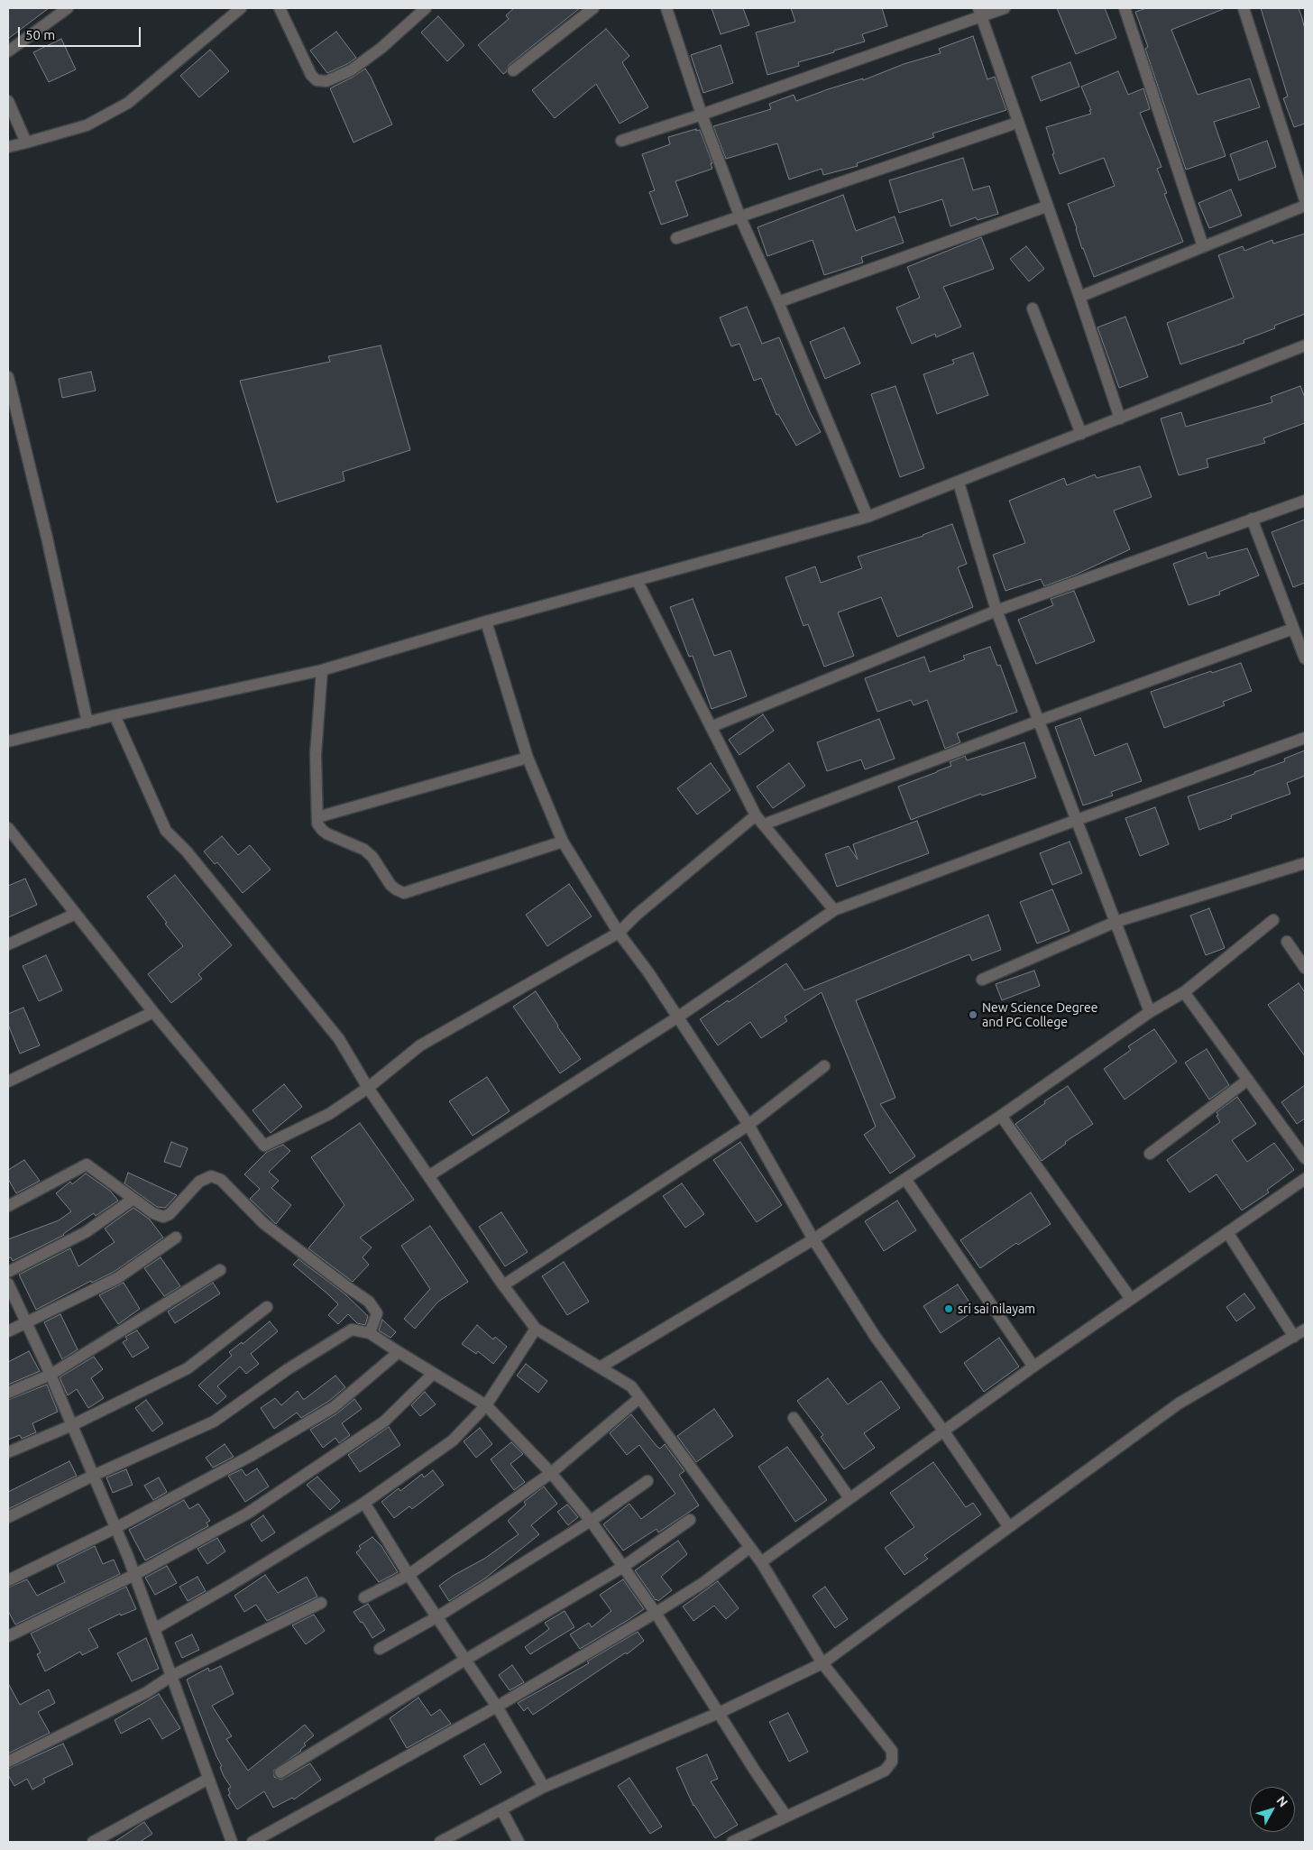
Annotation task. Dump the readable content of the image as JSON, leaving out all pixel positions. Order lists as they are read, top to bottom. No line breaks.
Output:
{"places":["New Science Degree and PG College","sri sai nilayam"],"scale_bar":"50 m","north":"top right"}
